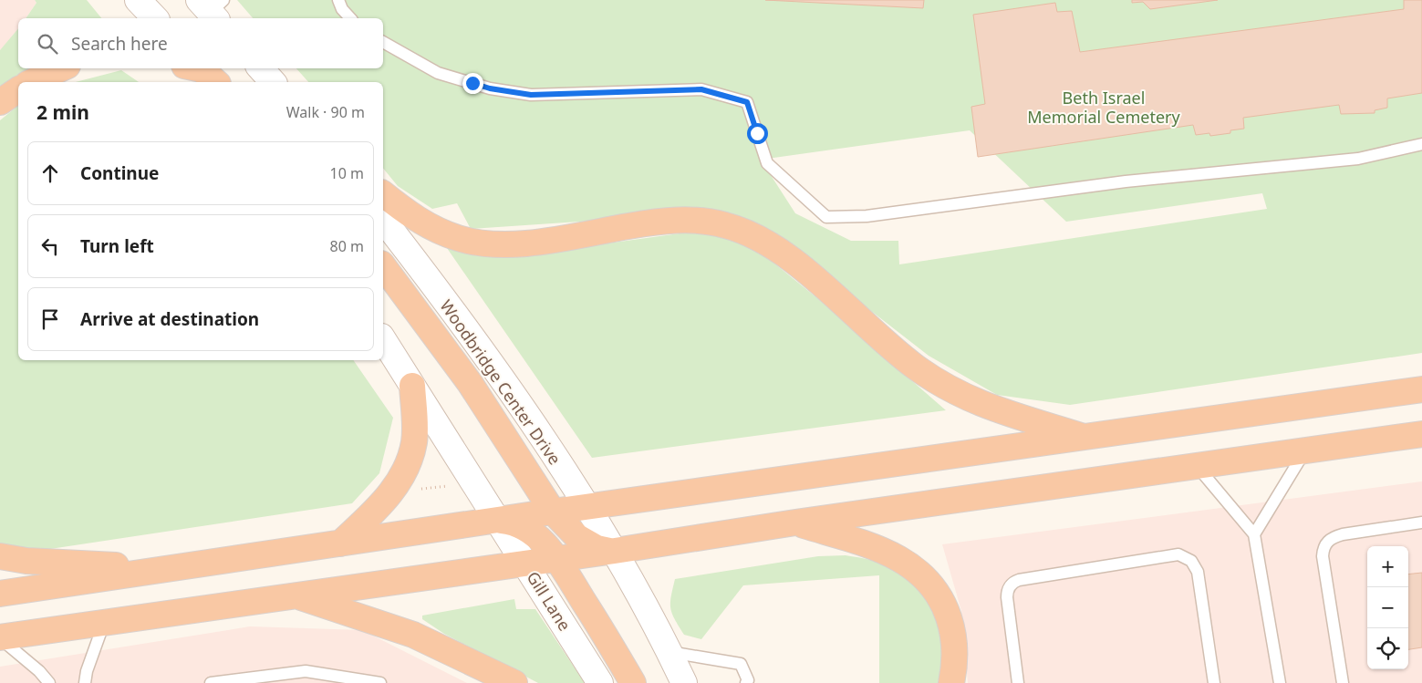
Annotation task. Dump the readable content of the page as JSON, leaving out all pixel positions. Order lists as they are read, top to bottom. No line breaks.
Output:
{"streets":{"street":["Woodbridge Center Drive","Gill Lane"]},"parks":["Beth Israel Memorial Cemetery"],"page":{"search":"Search here","heading":["2 min","Walk · 90 m"],"list":[["Continue","10 m"],["Turn left","80 m"],"Arrive at destination"],"map_buttons":["+","−"]}}
